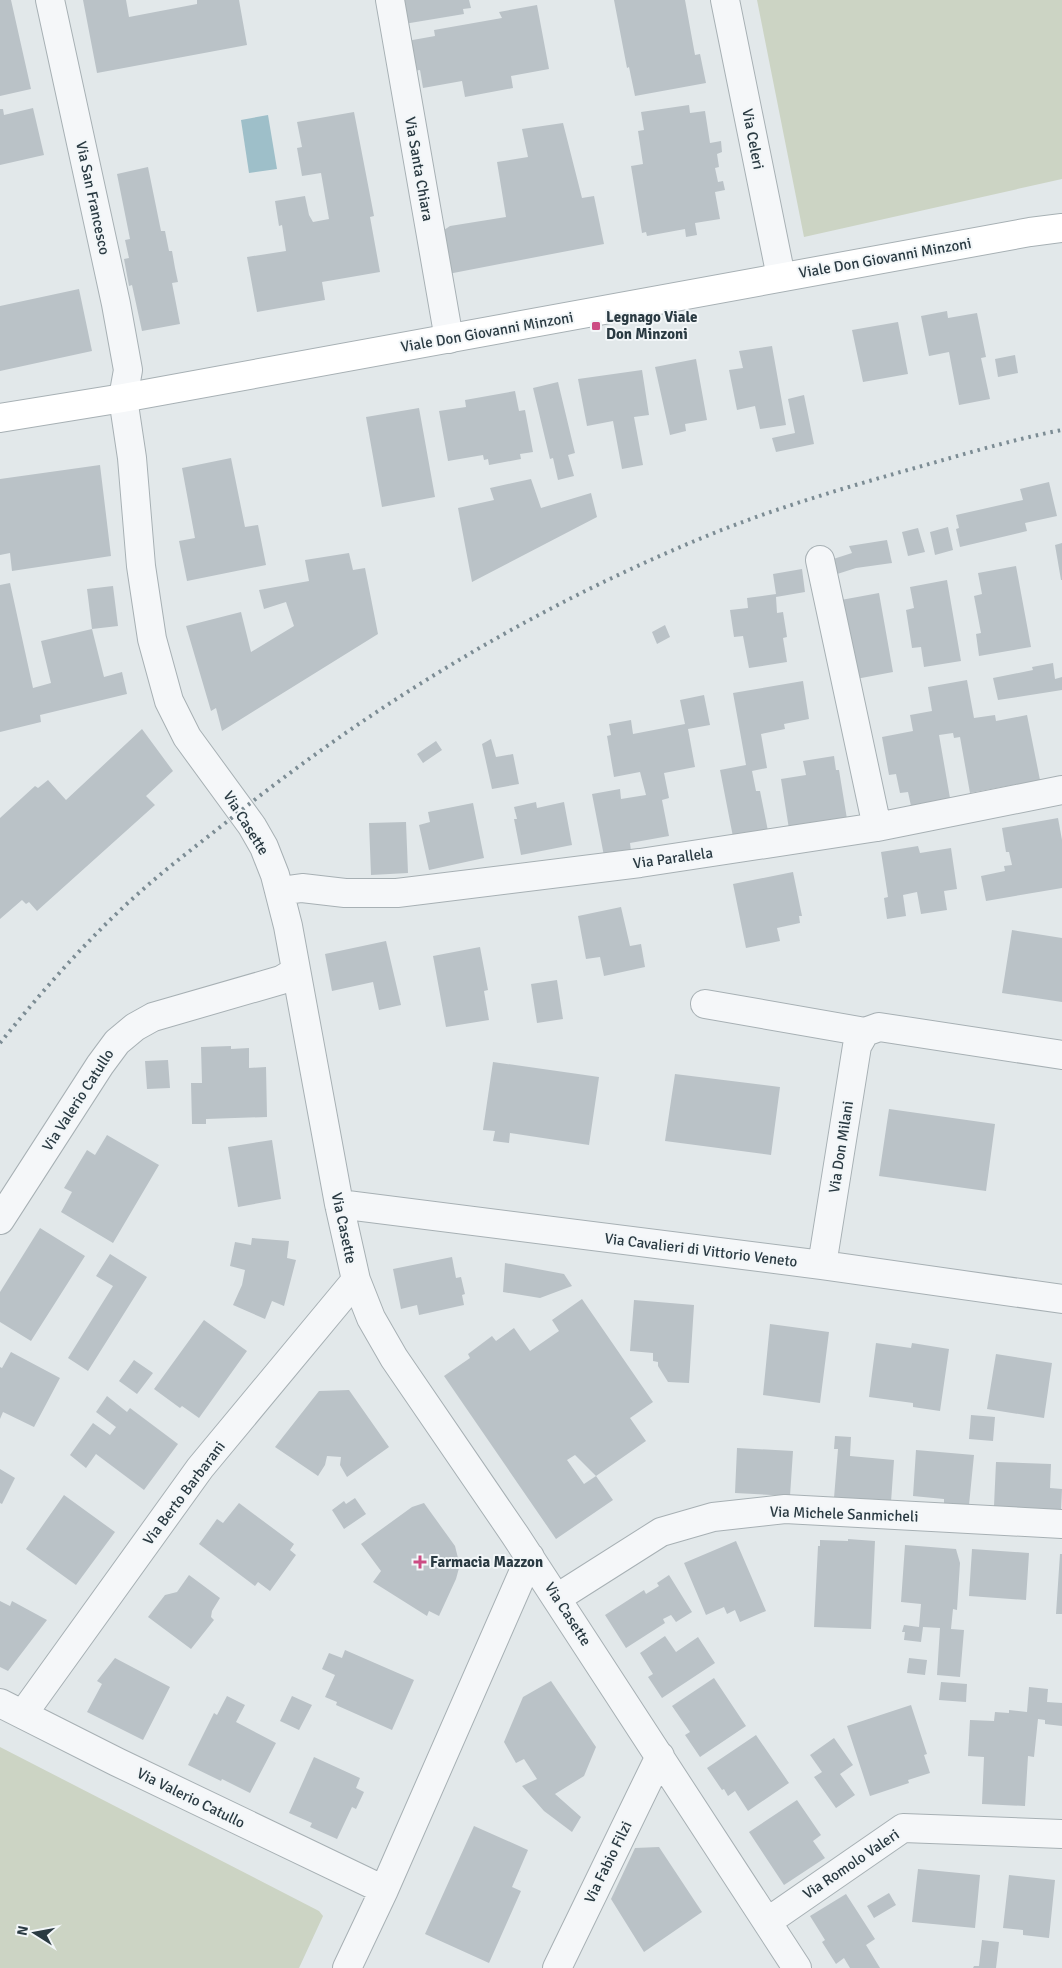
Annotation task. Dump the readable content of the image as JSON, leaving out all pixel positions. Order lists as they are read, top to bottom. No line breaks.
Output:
{"streets":{"main road":["Viale Don Giovanni Minzoni"],"street":["Via Celeri","Via Santa Chiara","Via San Francesco","Via Casette","Via Parallela","Via Valerio Catullo","Via Don Milani","Via Cavalieri di Vittorio Veneto","Via Berto Barbarani","Via Michele Sanmicheli","Via Fabio Filzi","Via Romolo Valeri"]},"crossings":[["Via Celeri","Viale Don Giovanni Minzoni"],["Via Santa Chiara","Viale Don Giovanni Minzoni"],["Via San Francesco","Viale Don Giovanni Minzoni"],["Via San Francesco","Via Casette"],["Viale Don Giovanni Minzoni","Via Casette"],["Via Casette","Via Parallela"],["Via Casette","Via Valerio Catullo"],["Via Casette","Via Cavalieri di Vittorio Veneto"],["Via Casette","Via Berto Barbarani"],["Via Casette","Via Michele Sanmicheli"],["Via Casette","Via Fabio Filzi"],["Via Casette","Via Romolo Valeri"],["Via Valerio Catullo","Via Berto Barbarani"],["Via Don Milani","Via Cavalieri di Vittorio Veneto"]],"places":{"transit":["Legnago Viale Don Minzoni"],"health":["Farmacia Mazzon"]},"north":"left"}
